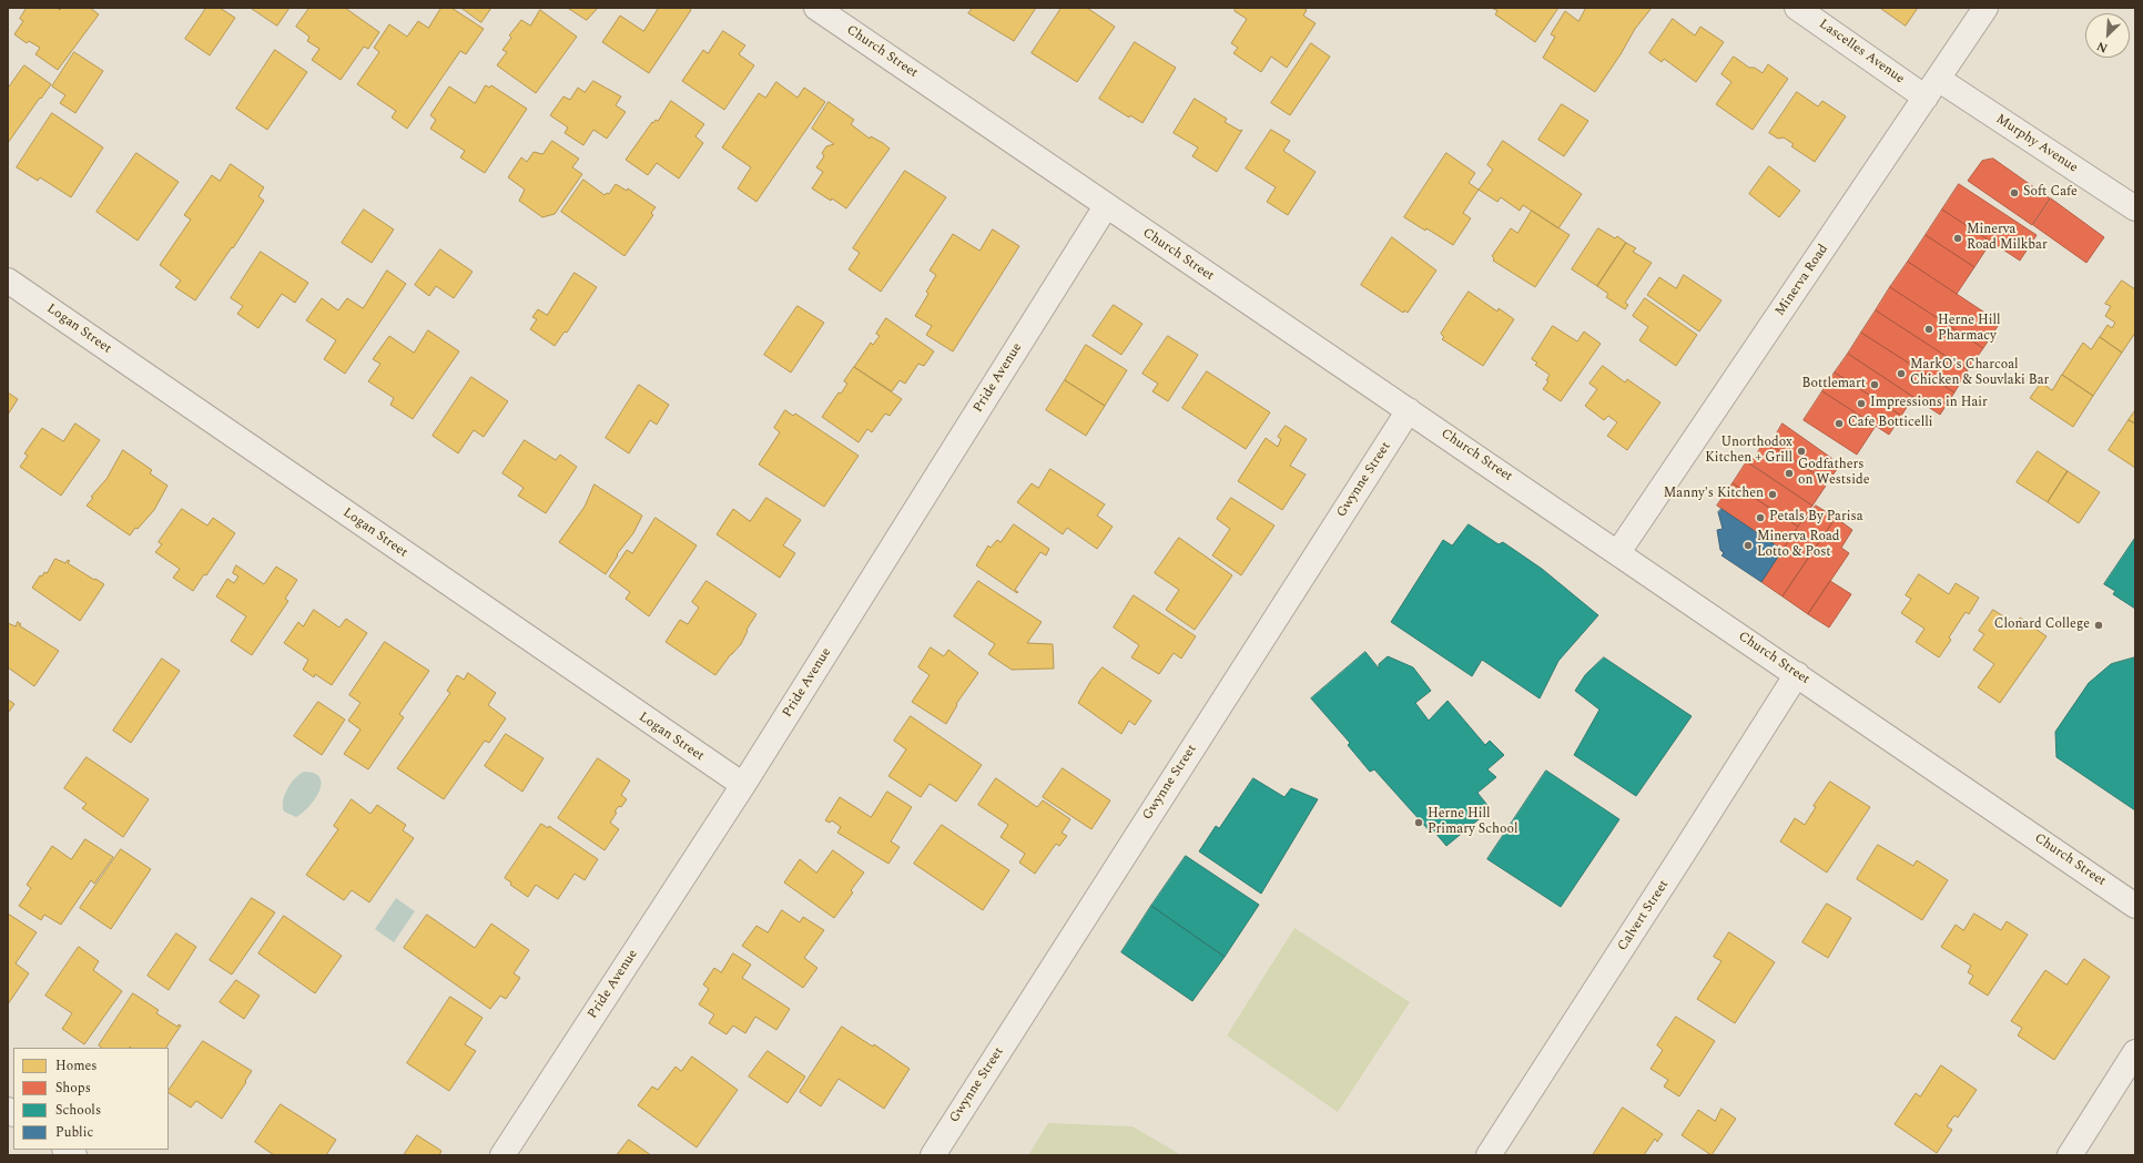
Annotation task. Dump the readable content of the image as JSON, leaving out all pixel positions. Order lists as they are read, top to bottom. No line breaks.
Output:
{"streets":{"street":["Church Street","Lascelles Avenue","Murphy Avenue","Minerva Road","Logan Street","Pride Avenue","Gwynne Street","Calvert Street"]},"crossings":[["Church Street","Minerva Road"],["Church Street","Pride Avenue"],["Church Street","Gwynne Street"],["Church Street","Calvert Street"],["Lascelles Avenue","Murphy Avenue"],["Lascelles Avenue","Minerva Road"],["Murphy Avenue","Minerva Road"],["Logan Street","Pride Avenue"]],"places":["Soft Cafe","Minerva Road Milkbar","Herne Hill Pharmacy","MarkO's Charcoal Chicken & Souvlaki Bar","Bottlemart","Impressions in Hair","Cafe Botticelli","Unorthodox Kitchen + Grill","Godfathers on Westside","Manny's Kitchen","Petals By Parisa","Minerva Road Lotto & Post","Clonard College","Herne Hill Primary School"],"legend":["Homes","Shops","Schools","Public"],"north":"bottom left"}
